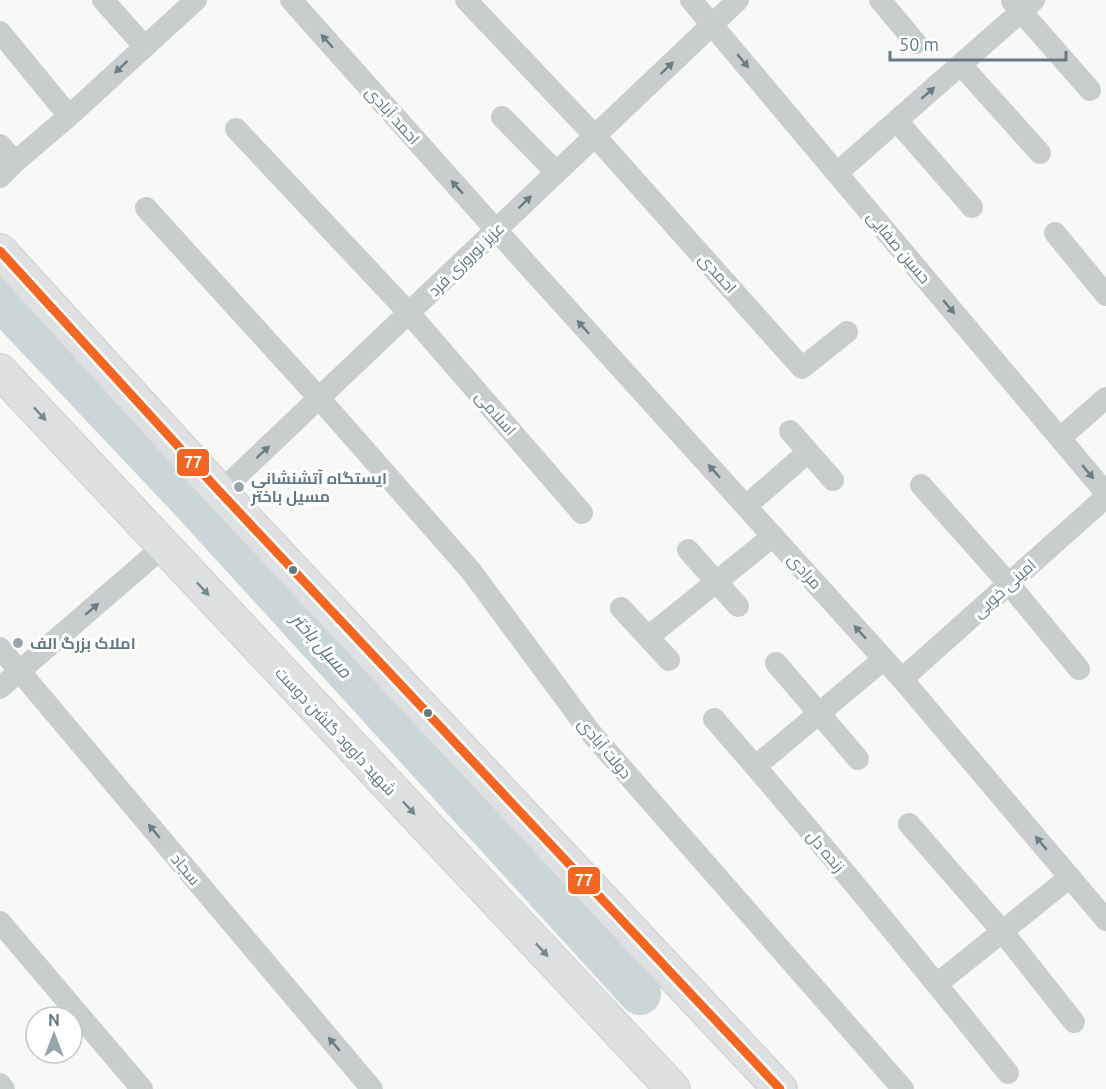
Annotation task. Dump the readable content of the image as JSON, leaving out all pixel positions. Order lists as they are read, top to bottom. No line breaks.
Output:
{"streets":{"main road":["شهید داوود گلشن دوست"],"street":["احمد آبادی","حسین صفایی","عزیز نوروزی فرد","احمدی","اسلامی","مرادی","امینی خویی","دولت آبادی","زنده دل","سجاد"]},"crossings":[["احمد آبادی","عزیز نوروزی فرد"],["احمد آبادی","مرادی"],["حسین صفایی","عزیز نوروزی فرد"],["حسین صفایی","امینی خویی"],["عزیز نوروزی فرد","احمدی"],["عزیز نوروزی فرد","اسلامی"],["عزیز نوروزی فرد","مرادی"],["عزیز نوروزی فرد","دولت آبادی"],["مرادی","امینی خویی"]],"one_way":["عزیز نوروزی فرد"],"water":["مسیل باختر"],"places":["ایستگاه آتشنشانی مسیل باختر","املاک بزرگ الف"],"lines":["transit line 77"],"scale_bar":"50 m","north":"top"}
